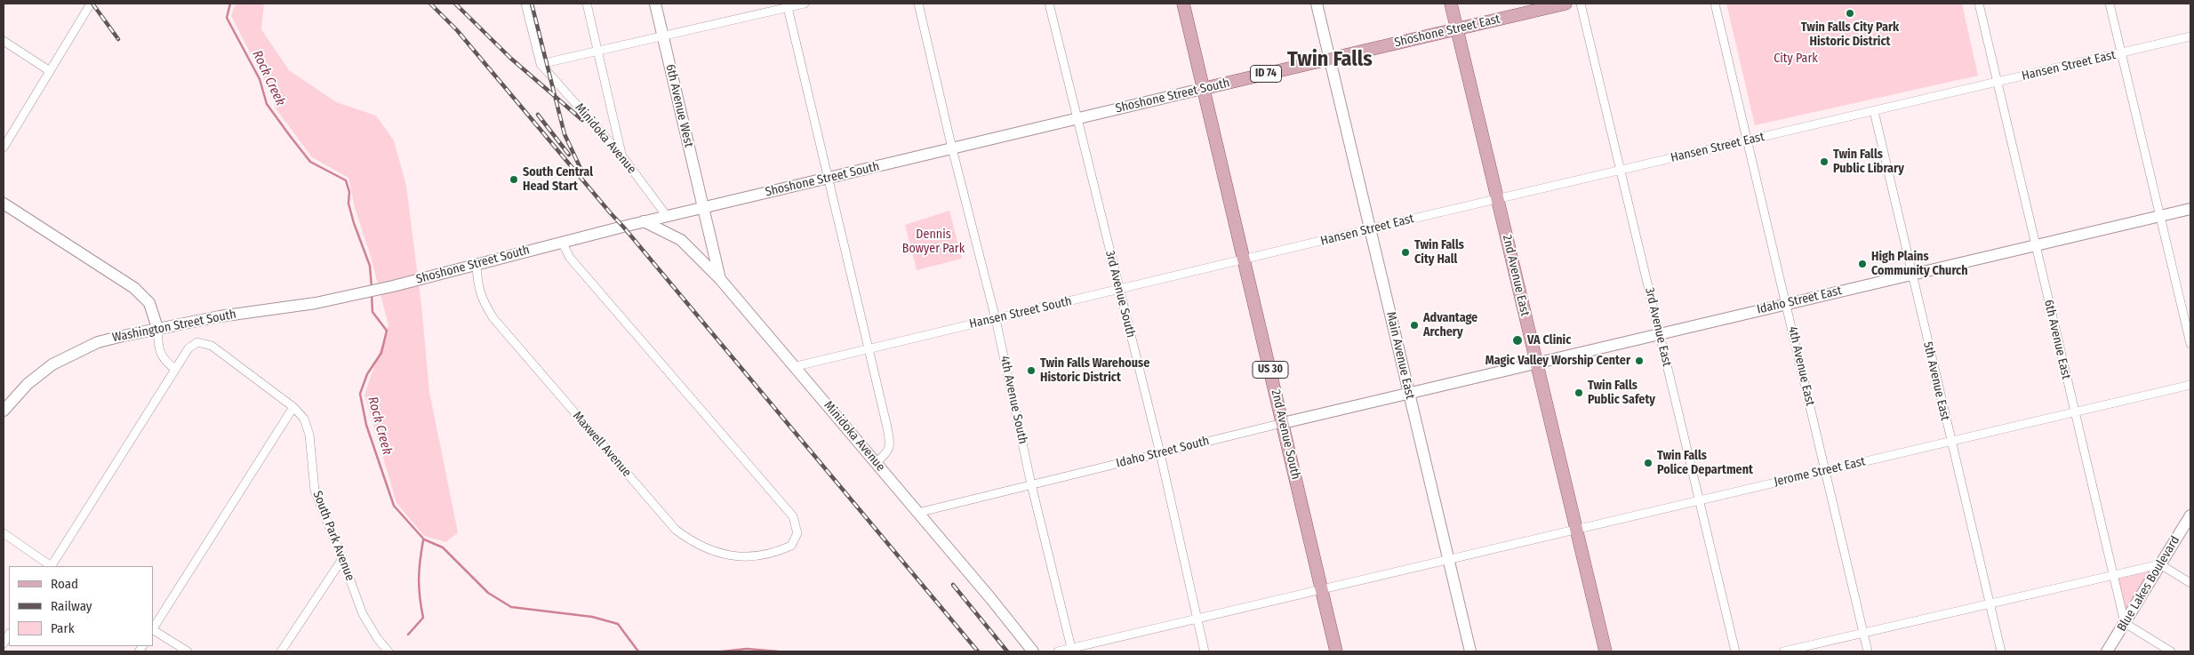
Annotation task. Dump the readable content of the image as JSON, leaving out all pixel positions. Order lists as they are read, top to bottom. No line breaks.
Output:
{"streets":{"main road":["Shoshone Street East","ID 74","Shoshone Street South","2nd Avenue East","US 30","2nd Avenue South"],"street":["Hansen Street East","6th Avenue West","Minidoka Avenue","3rd Avenue South","Idaho Street East","Hansen Street South","Washington Street South","3rd Avenue East","6th Avenue East","Main Avenue East","4th Avenue East","5th Avenue East","4th Avenue South","Maxwell Avenue","Idaho Street South","Jerome Street East","South Park Avenue","Blue Lakes Boulevard"]},"crossings":[["Shoshone Street East","Shoshone Street South"],["Shoshone Street East","2nd Avenue East"],["Shoshone Street East","Main Avenue East"],["Hansen Street East","2nd Avenue East"],["Hansen Street East","Hansen Street South"],["Hansen Street East","3rd Avenue East"],["Hansen Street East","6th Avenue East"],["Hansen Street East","Main Avenue East"],["Hansen Street East","4th Avenue East"],["Hansen Street East","5th Avenue East"],["Hansen Street East","2nd Avenue South"],["Shoshone Street South","6th Avenue West"],["Shoshone Street South","Minidoka Avenue"],["Shoshone Street South","3rd Avenue South"],["Shoshone Street South","Washington Street South"],["Shoshone Street South","Main Avenue East"],["Shoshone Street South","US 30"],["Shoshone Street South","4th Avenue South"],["Shoshone Street South","2nd Avenue South"],["Shoshone Street South","Maxwell Avenue"],["6th Avenue West","Minidoka Avenue"],["Minidoka Avenue","Hansen Street South"],["Minidoka Avenue","Idaho Street South"],["2nd Avenue East","Idaho Street East"],["2nd Avenue East","Jerome Street East"],["3rd Avenue South","Hansen Street South"],["3rd Avenue South","Idaho Street South"],["3rd Avenue South","Jerome Street East"],["Idaho Street East","3rd Avenue East"],["Idaho Street East","6th Avenue East"],["Idaho Street East","Main Avenue East"],["Idaho Street East","4th Avenue East"],["Idaho Street East","5th Avenue East"],["Idaho Street East","Idaho Street South"],["Hansen Street South","4th Avenue South"],["Hansen Street South","2nd Avenue South"],["3rd Avenue East","Jerome Street East"],["6th Avenue East","Jerome Street East"],["6th Avenue East","Blue Lakes Boulevard"],["Main Avenue East","Idaho Street South"],["Main Avenue East","Jerome Street East"],["4th Avenue East","Jerome Street East"],["US 30","2nd Avenue South"],["5th Avenue East","Jerome Street East"],["4th Avenue South","Idaho Street South"],["4th Avenue South","Jerome Street East"],["2nd Avenue South","Idaho Street South"],["2nd Avenue South","Jerome Street East"]],"districts":["Twin Falls"],"water":["Rock Creek"],"parks":["City Park","Dennis Bowyer Park"],"places":["Twin Falls City Park Historic District","Twin Falls Public Library","South Central Head Start","Twin Falls City Hall","High Plains Community Church","Advantage Archery","VA Clinic","Magic Valley Worship Center","Twin Falls Warehouse Historic District","Twin Falls Public Safety","Twin Falls Police Department"],"legend":["Road","Railway","Park"]}
